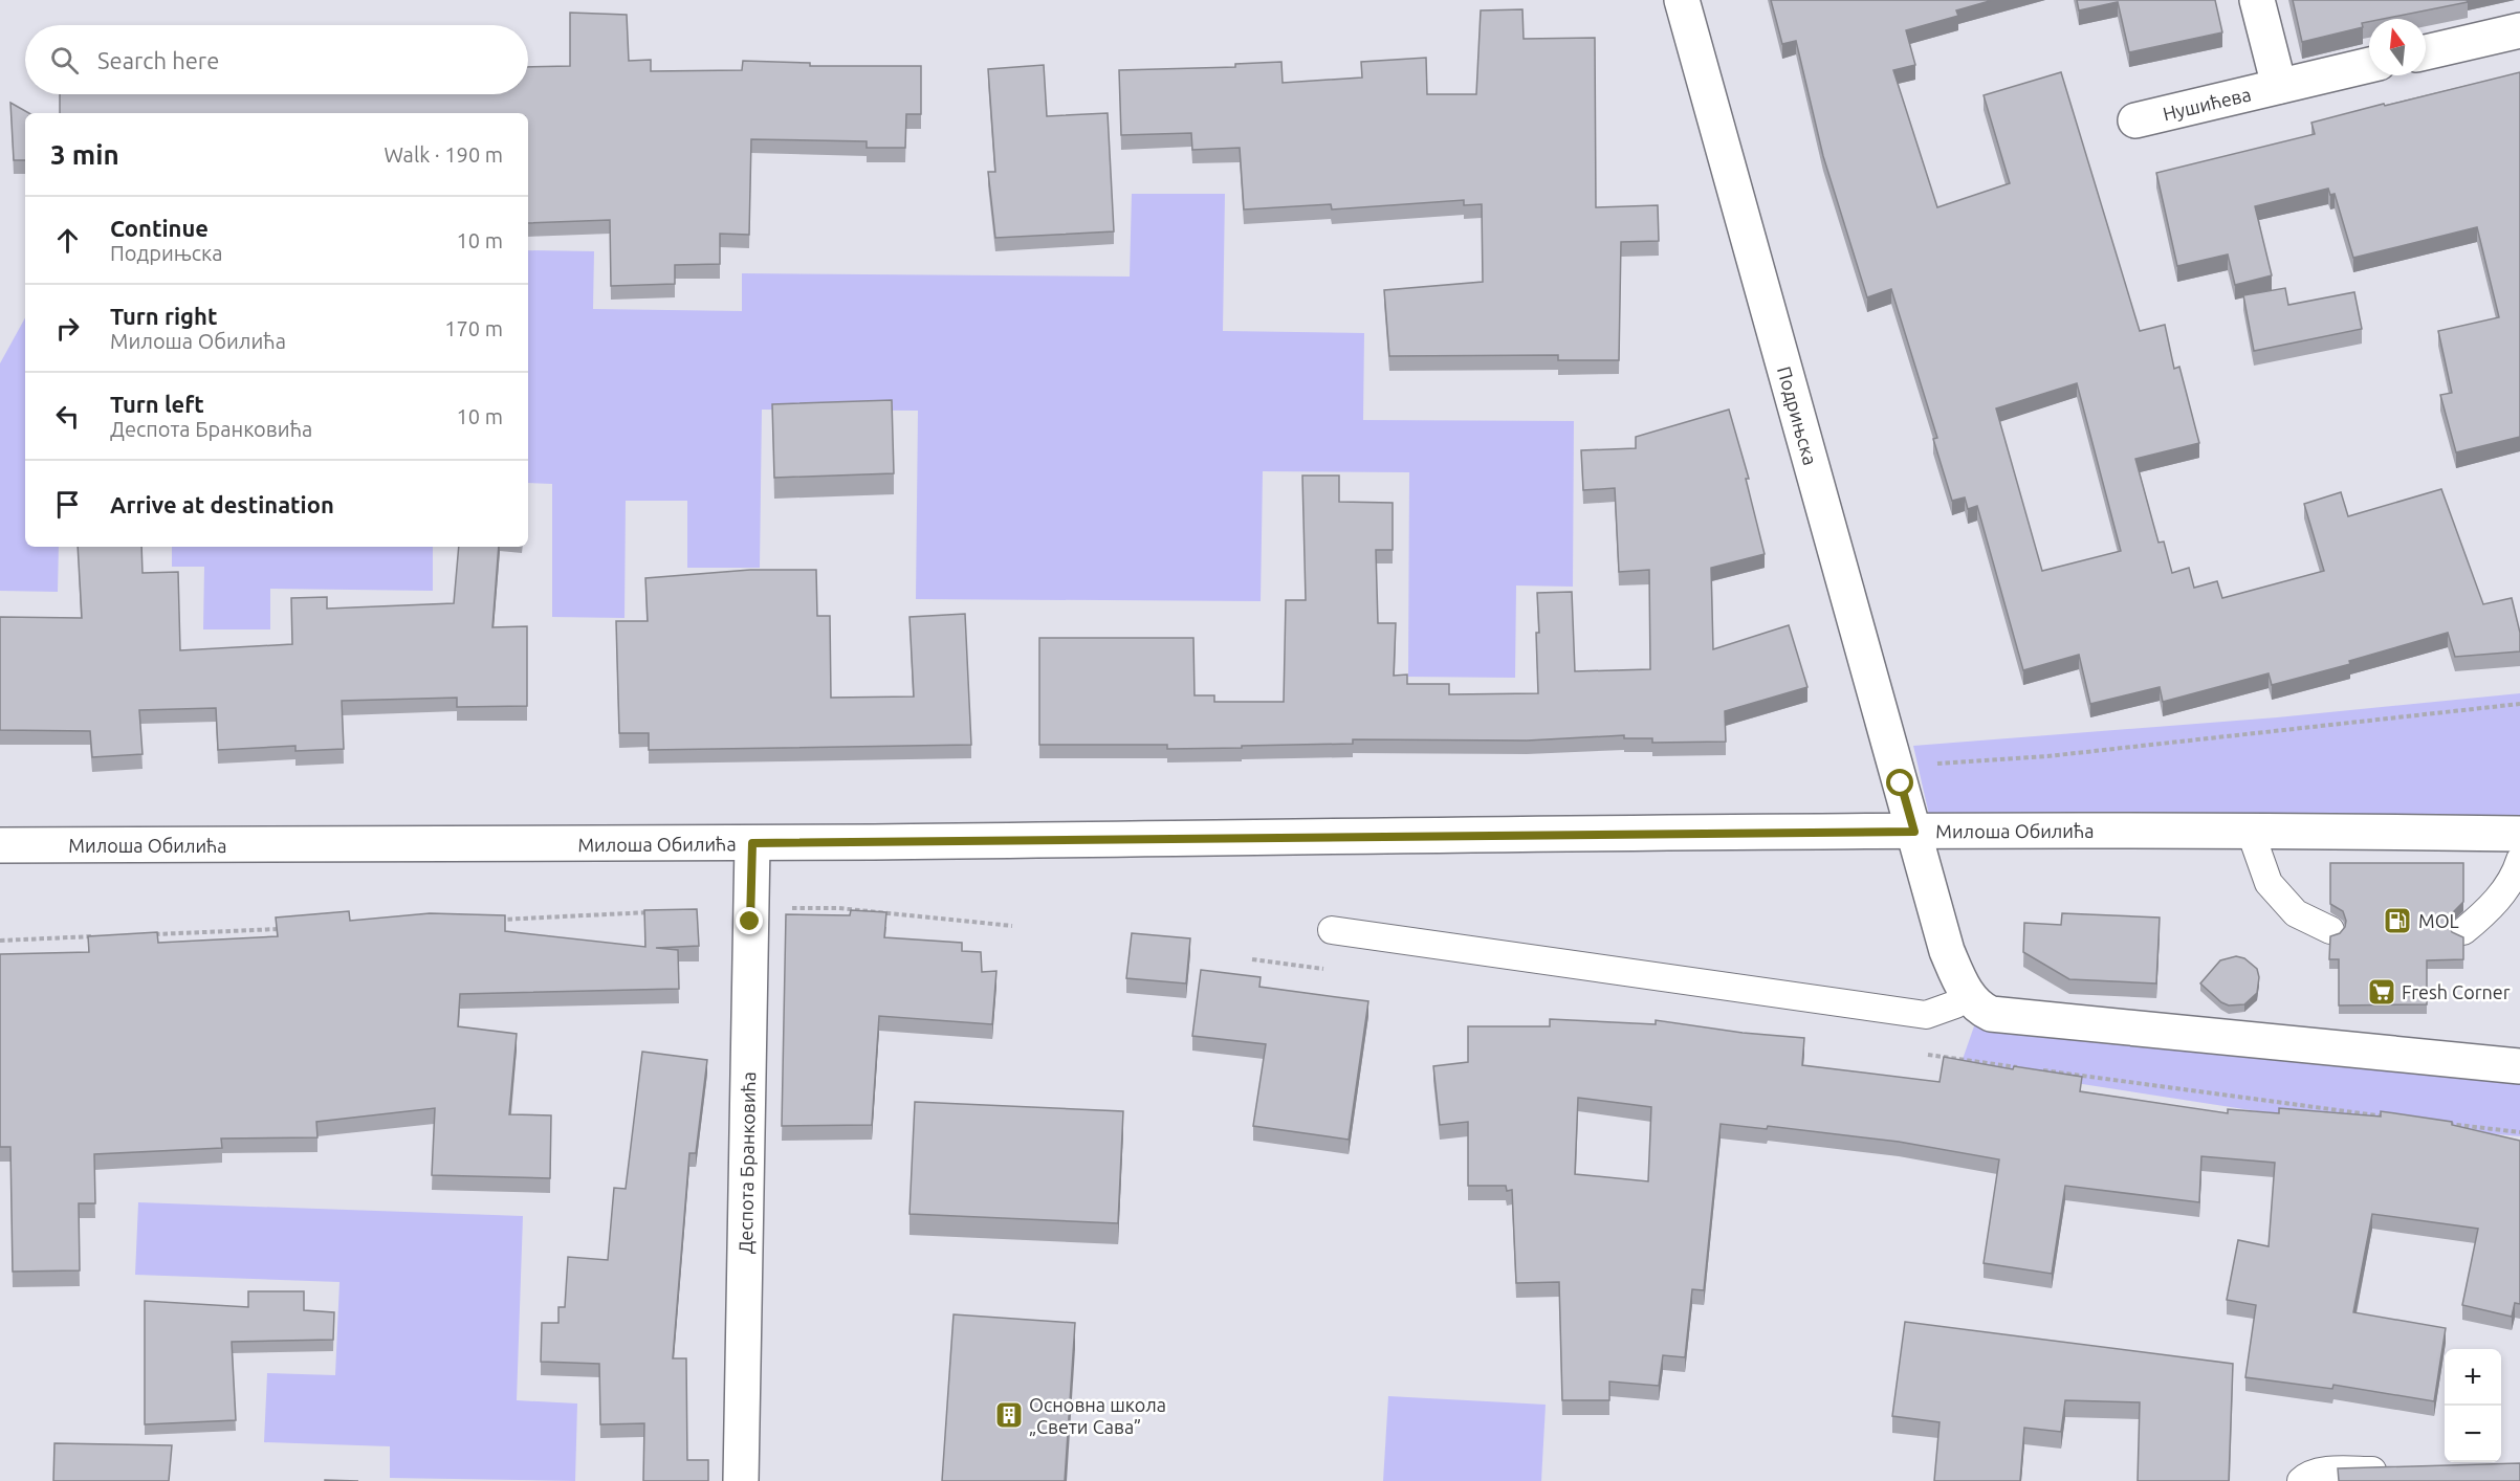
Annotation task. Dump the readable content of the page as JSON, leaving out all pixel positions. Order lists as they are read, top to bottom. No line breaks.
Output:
{"streets":{"street":["Нушићева","Подрињска","Милоша Обилића","Деспота Бранковића"]},"crossings":[["Подрињска","Милоша Обилића"],["Милоша Обилића","Деспота Бранковића"]],"places":{"fuel station":["MOL"],"supermarket":["Fresh Corner"],"building":["Основна школа „Свети Сава”"]},"north":"top","page":{"search":"Search here","heading":["3 min","Walk · 190 m"],"list":[["Continue","Подрињска","10 m"],["Turn right","Милоша Обилића","170 m"],["Turn left","Деспота Бранковића","10 m"],"Arrive at destination"],"map_buttons":["+","−"]}}
